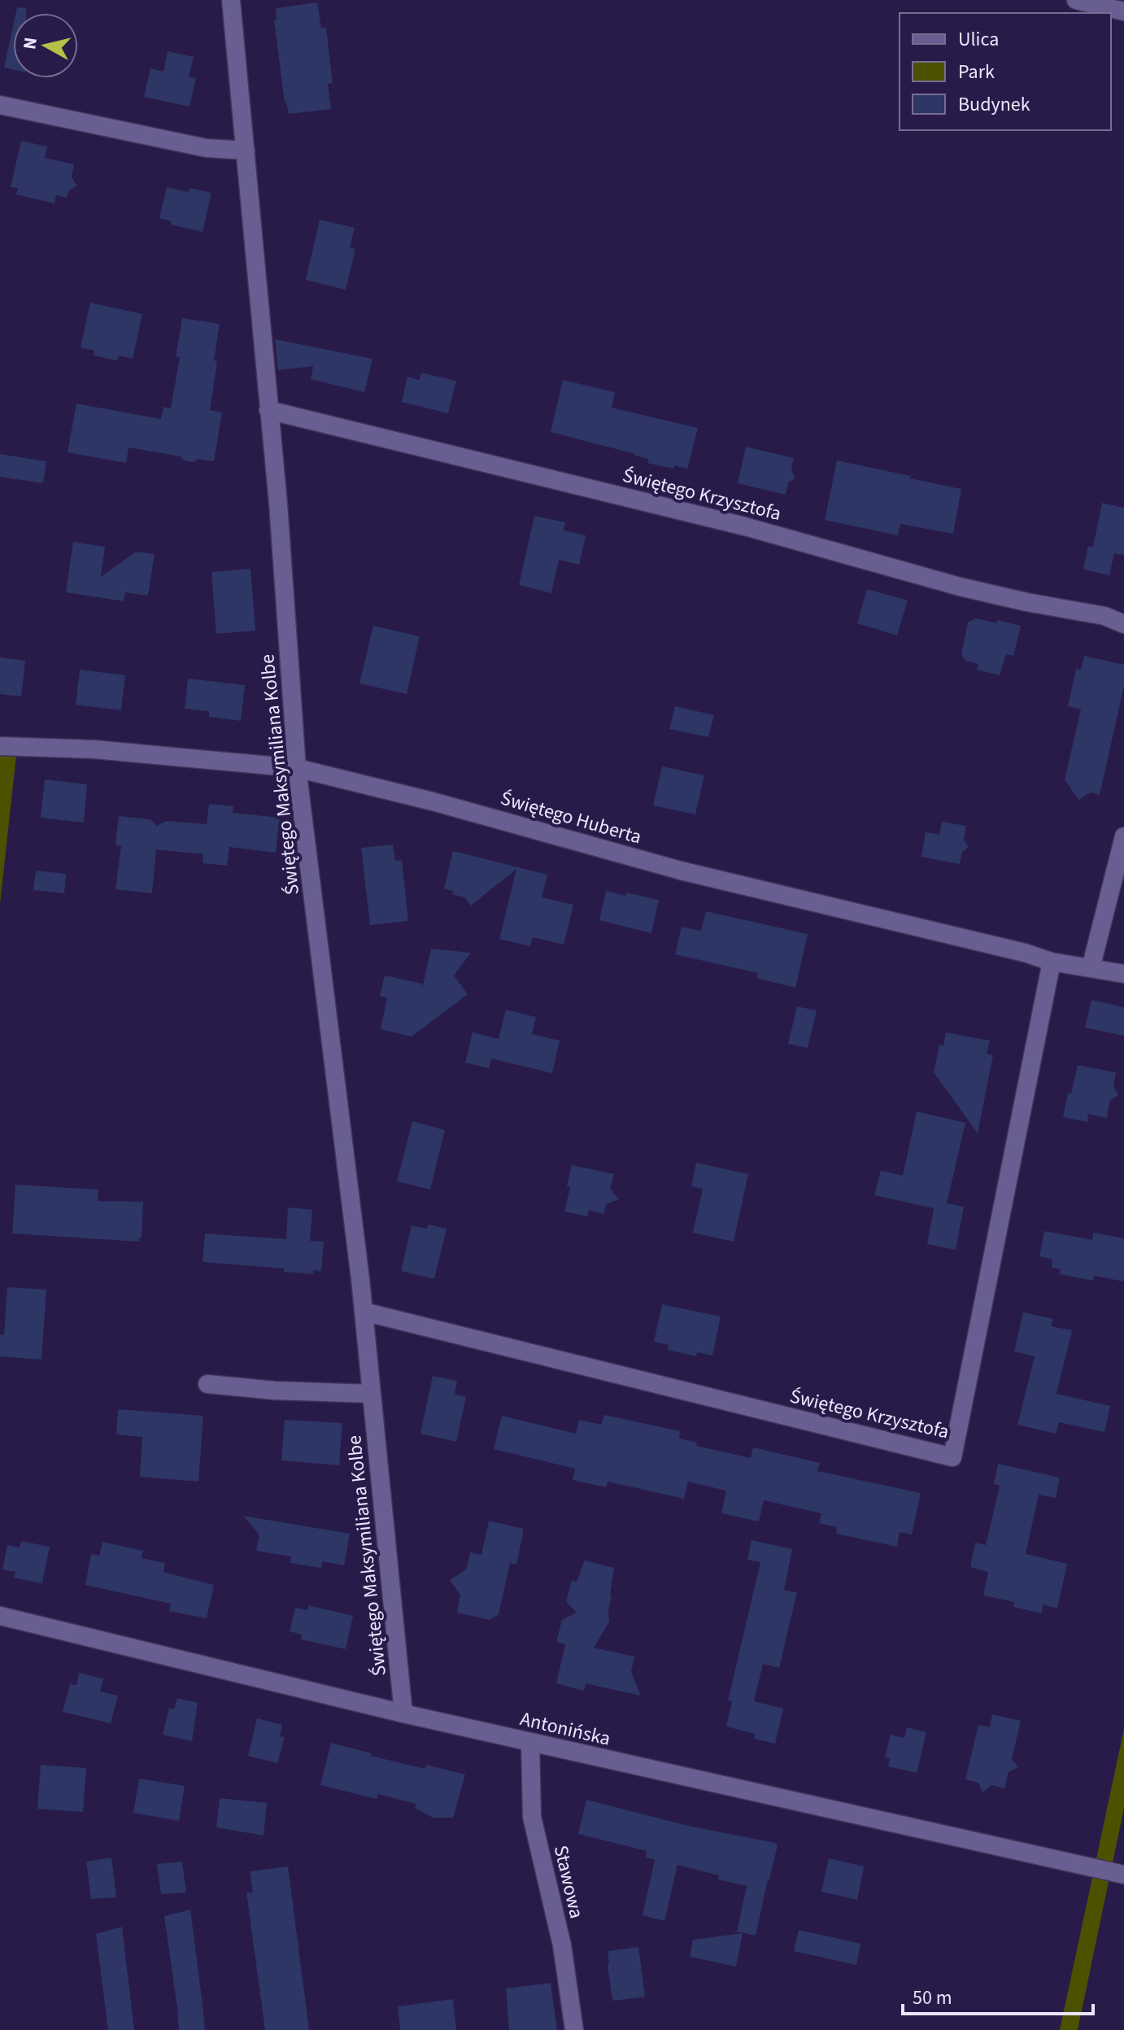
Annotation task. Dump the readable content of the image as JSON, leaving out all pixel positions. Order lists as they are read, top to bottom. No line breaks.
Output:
{"streets":{"street":["Świętego Krzysztofa","Świętego Maksymiliana Kolbe","Świętego Huberta","Antonińska","Stawowa"]},"crossings":[["Świętego Krzysztofa","Świętego Maksymiliana Kolbe"],["Świętego Krzysztofa","Świętego Huberta"],["Świętego Maksymiliana Kolbe","Świętego Huberta"],["Świętego Maksymiliana Kolbe","Antonińska"],["Antonińska","Stawowa"]],"legend":["Ulica","Park","Budynek"],"scale_bar":"50 m","north":"left"}
